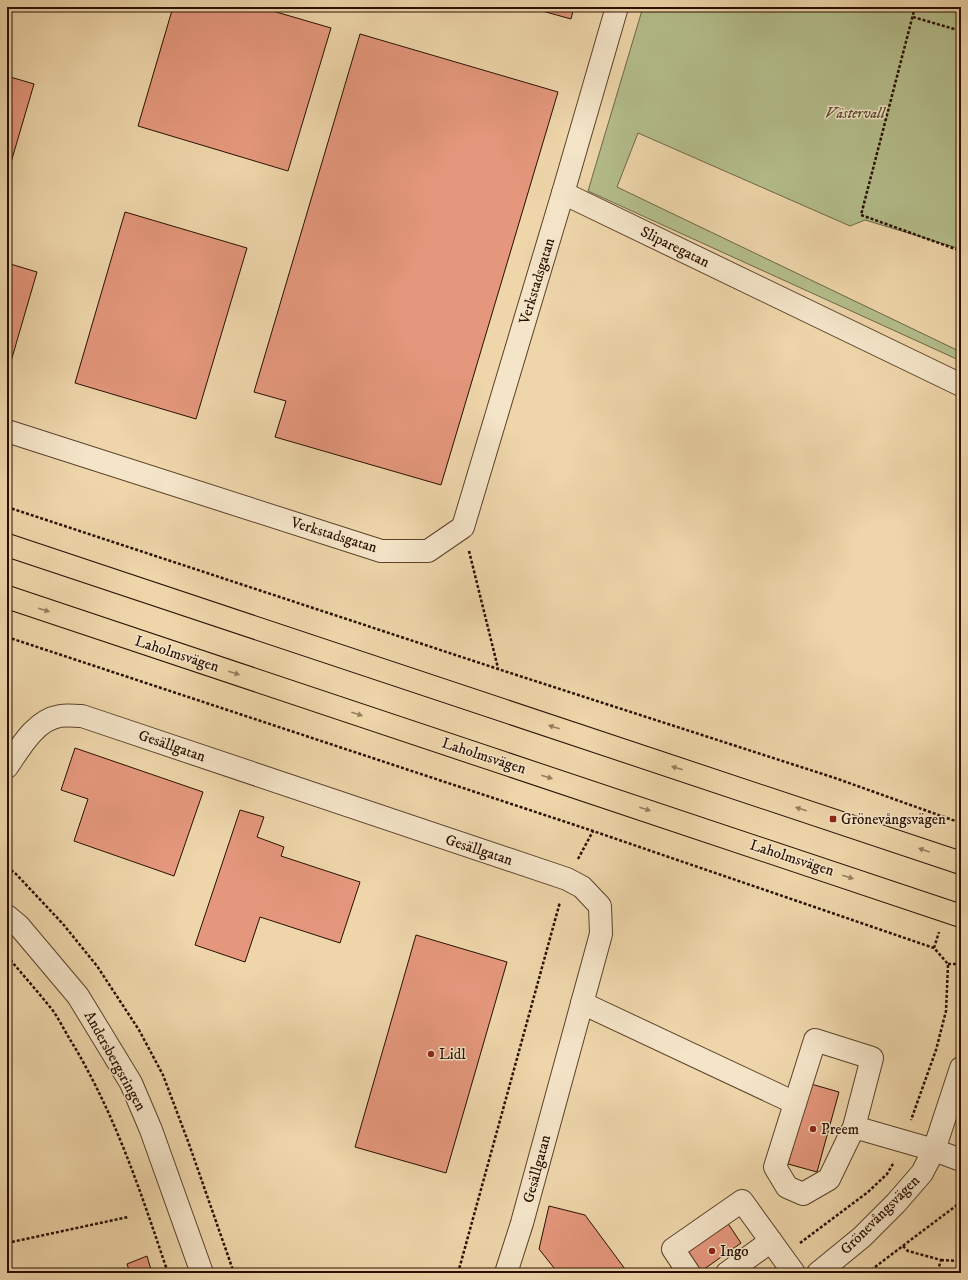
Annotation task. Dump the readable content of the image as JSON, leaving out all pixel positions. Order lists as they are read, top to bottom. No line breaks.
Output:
{"streets":{"highway":["Laholmsvägen"],"street":["Sliparegatan","Verkstadsgatan","Gesällgatan","Andersbergsringen","Grönevångsvägen"]},"crossings":[["Sliparegatan","Verkstadsgatan"]],"parks":["Västervall"],"places":{"transit":["Grönevångsvägen"],"other":["Lidl","Preem","Ingo"]}}
